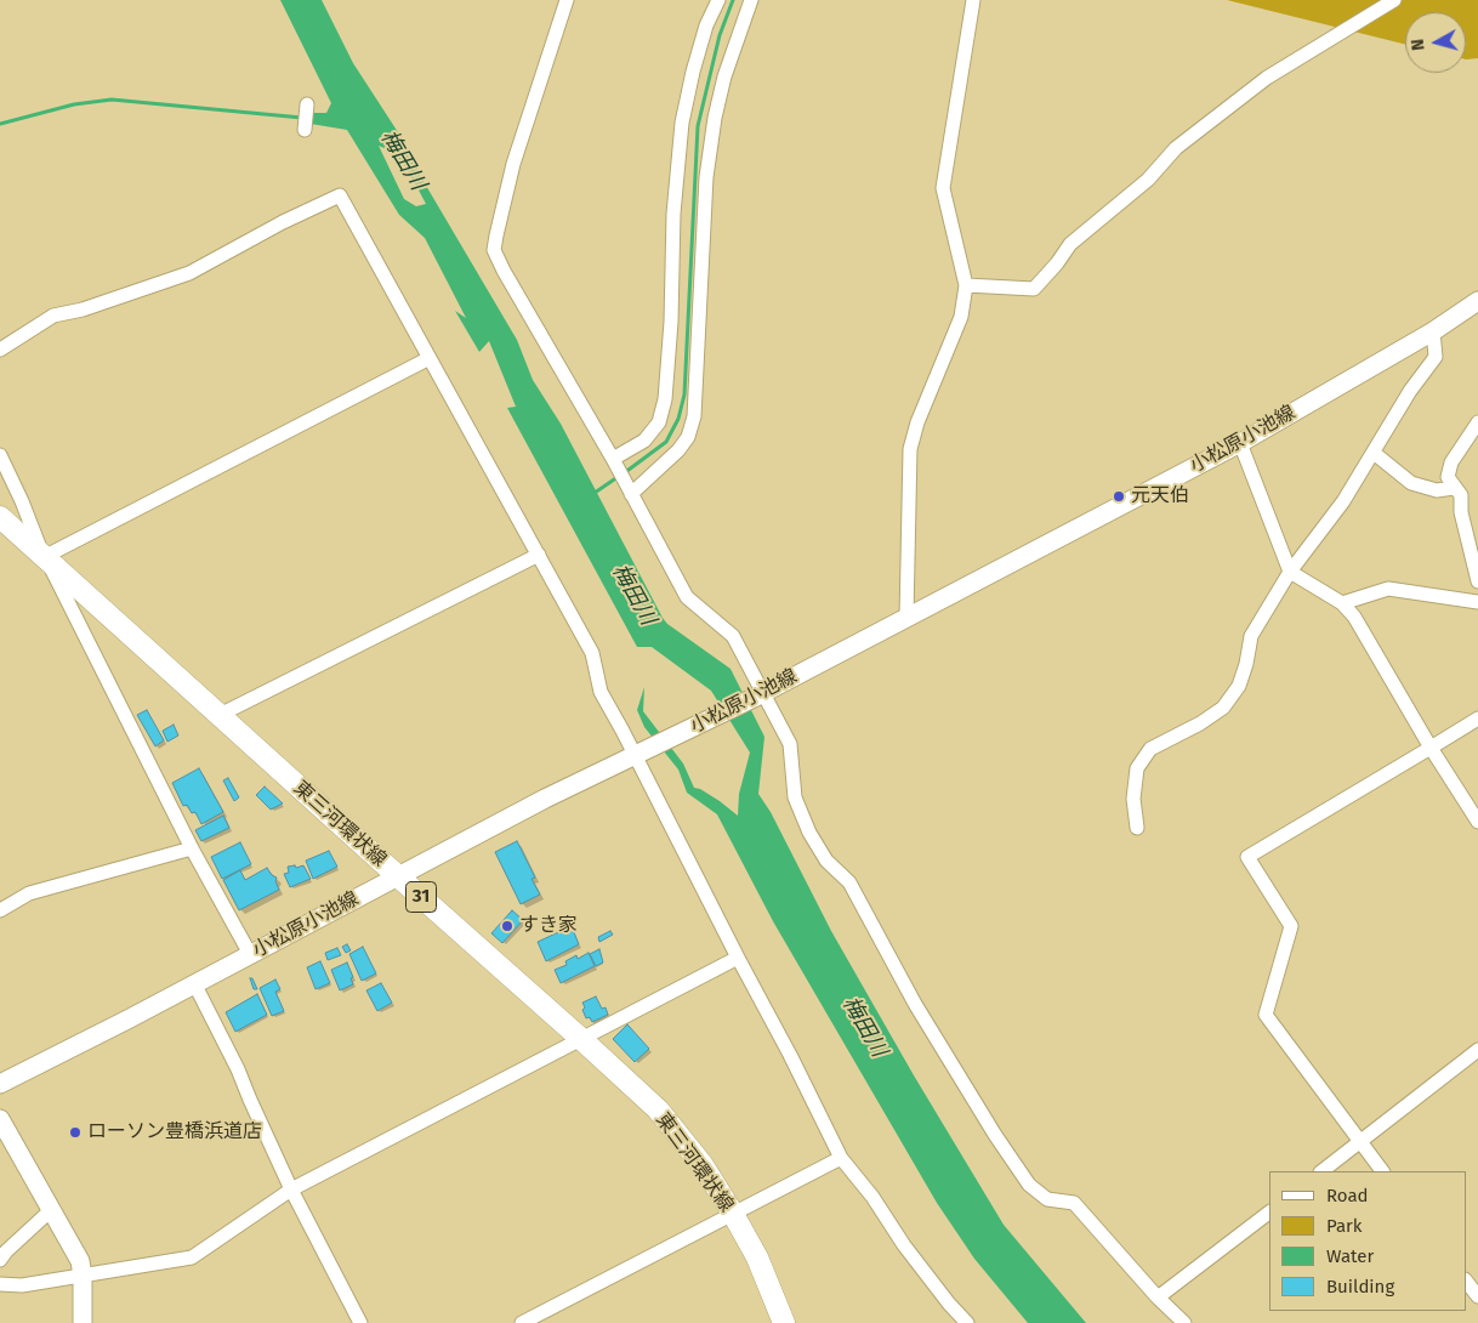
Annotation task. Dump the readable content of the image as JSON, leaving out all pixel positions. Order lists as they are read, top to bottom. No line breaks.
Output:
{"streets":{"main road":["小松原小池線","東三河環状線","31"]},"crossings":[["小松原小池線","東三河環状線"]],"water":["梅田川"],"places":["元天伯","すき家","ローソン豊橋浜道店"],"legend":["Road","Park","Water","Building"],"north":"left"}
